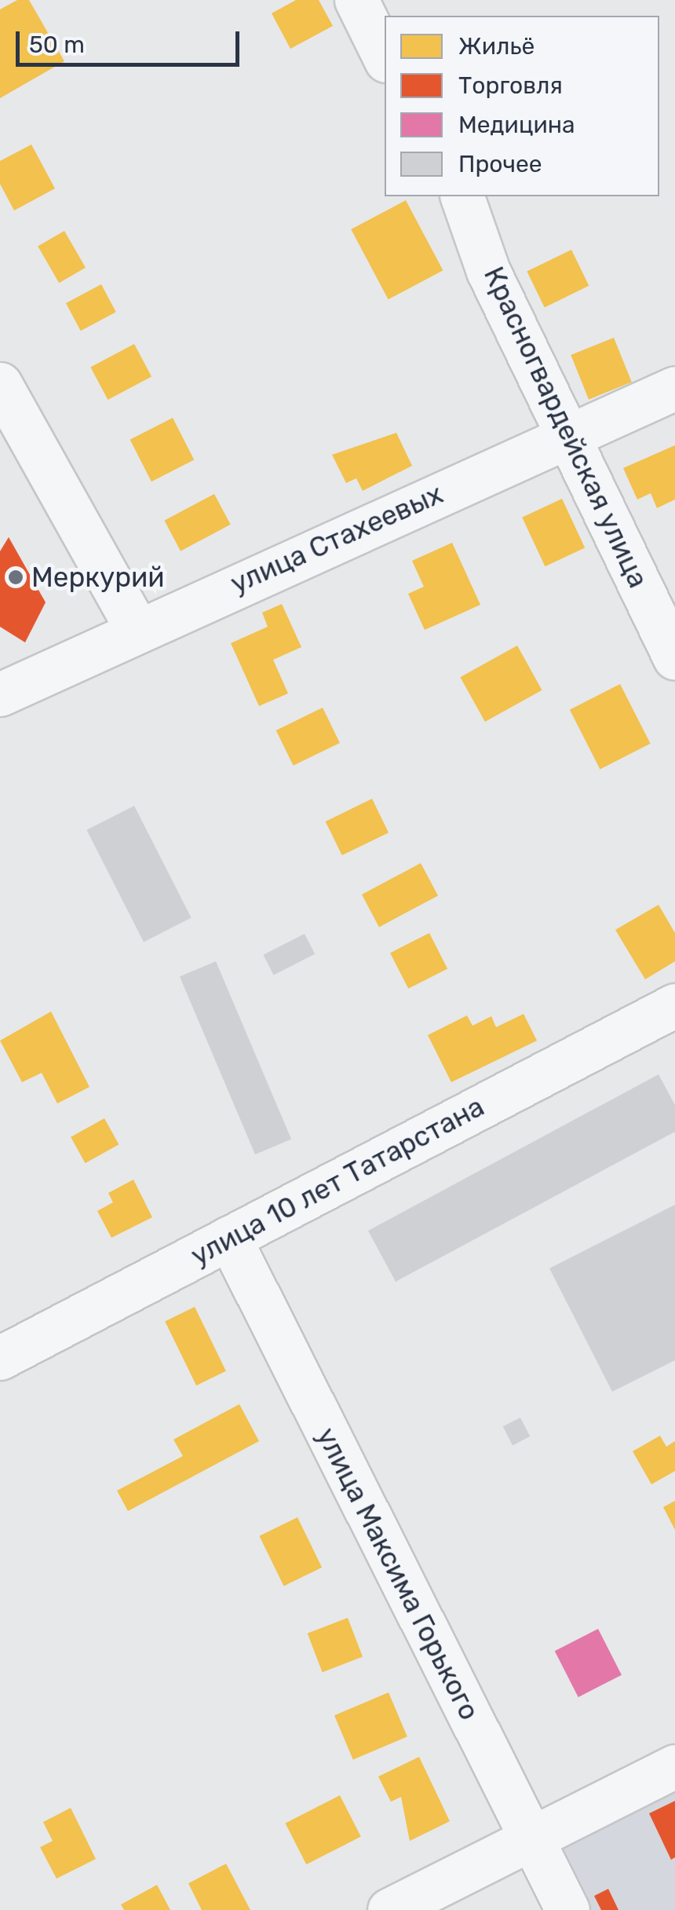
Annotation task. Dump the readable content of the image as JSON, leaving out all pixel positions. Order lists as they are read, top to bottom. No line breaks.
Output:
{"streets":{"street":["Красногвардейская улица","улица Стахеевых","улица 10 лет Татарстана","улица Максима Горького"]},"crossings":[["Красногвардейская улица","улица Стахеевых"],["улица 10 лет Татарстана","улица Максима Горького"]],"places":["Меркурий"],"legend":["Жильё","Торговля","Медицина","Прочее"],"scale_bar":"50 m"}
